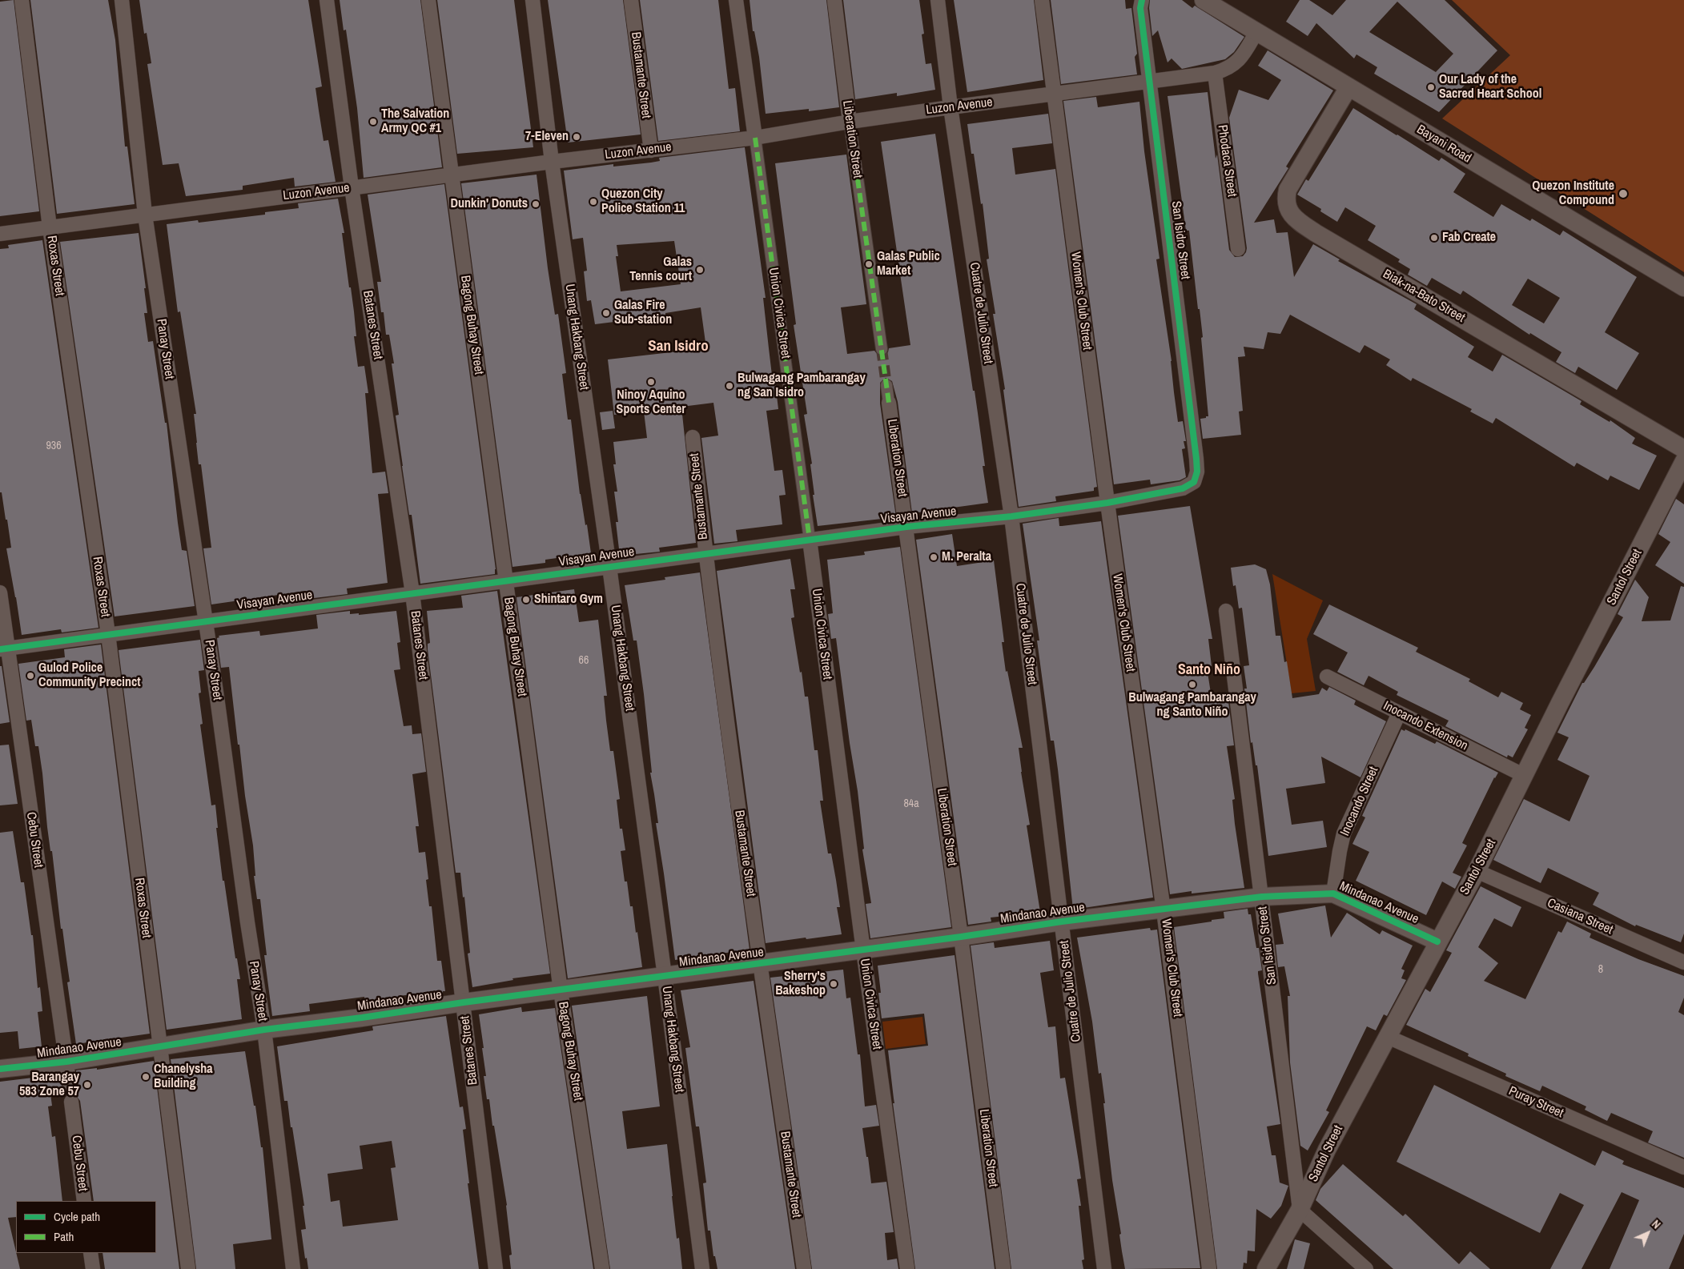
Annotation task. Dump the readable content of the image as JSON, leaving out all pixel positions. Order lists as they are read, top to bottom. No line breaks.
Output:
{"streets":{"street":["Bustamante Street","Luzon Avenue","Liberation Street","Bayani Road","Phodaca Street","San Isidro Street","Roxas Street","Biak-na-Bato Street","Women's Club Street","Union Civica Street","Cuatre de Julio Street","Batanes Street","Bagong Buhay Street","Unang Hakbang Street","Panay Street","Visayan Avenue","Santol Street","Inocando Extension","Inocando Street","Cebu Street","Mindanao Avenue","Casiana Street","Puray Street"]},"crossings":[["Bustamante Street","Luzon Avenue"],["Bustamante Street","Visayan Avenue"],["Bustamante Street","Mindanao Avenue"],["Luzon Avenue","Liberation Street"],["Luzon Avenue","Bayani Road"],["Luzon Avenue","Phodaca Street"],["Luzon Avenue","San Isidro Street"],["Luzon Avenue","Roxas Street"],["Luzon Avenue","Women's Club Street"],["Luzon Avenue","Union Civica Street"],["Luzon Avenue","Cuatre de Julio Street"],["Luzon Avenue","Batanes Street"],["Luzon Avenue","Bagong Buhay Street"],["Luzon Avenue","Unang Hakbang Street"],["Luzon Avenue","Panay Street"],["Liberation Street","Visayan Avenue"],["Liberation Street","Mindanao Avenue"],["Bayani Road","Biak-na-Bato Street"],["San Isidro Street","Visayan Avenue"],["San Isidro Street","Santol Street"],["San Isidro Street","Mindanao Avenue"],["Roxas Street","Visayan Avenue"],["Roxas Street","Mindanao Avenue"],["Women's Club Street","Visayan Avenue"],["Women's Club Street","Mindanao Avenue"],["Union Civica Street","Visayan Avenue"],["Union Civica Street","Mindanao Avenue"],["Cuatre de Julio Street","Visayan Avenue"],["Cuatre de Julio Street","Mindanao Avenue"],["Batanes Street","Visayan Avenue"],["Batanes Street","Mindanao Avenue"],["Bagong Buhay Street","Visayan Avenue"],["Bagong Buhay Street","Mindanao Avenue"],["Unang Hakbang Street","Visayan Avenue"],["Unang Hakbang Street","Mindanao Avenue"],["Panay Street","Visayan Avenue"],["Panay Street","Mindanao Avenue"],["Visayan Avenue","Cebu Street"],["Santol Street","Inocando Extension"],["Santol Street","Mindanao Avenue"],["Santol Street","Casiana Street"],["Santol Street","Puray Street"],["Inocando Extension","Inocando Street"],["Inocando Street","Mindanao Avenue"],["Cebu Street","Mindanao Avenue"]],"districts":["San Isidro","Santo Niño"],"places":["Our Lady of the Sacred Heart School","The Salvation Army QC #1","7-Eleven","Quezon Institute Compound","Quezon City Police Station 11","Dunkin' Donuts","Fab Create","Galas Public Market","Galas Tennis court","Galas Fire Sub-station","Ninoy Aquino Sports Center","Bulwagang Pambarangay ng San Isidro","M. Peralta","Shintaro Gym","Gulod Police Community Precinct","Bulwagang Pambarangay ng Santo Niño","Sherry's Bakeshop","Chanelysha Building","Barangay 583 Zone 57"],"house_numbers":["936","66","84a","8"],"legend":["Cycle path","Path"],"north":"top right"}
